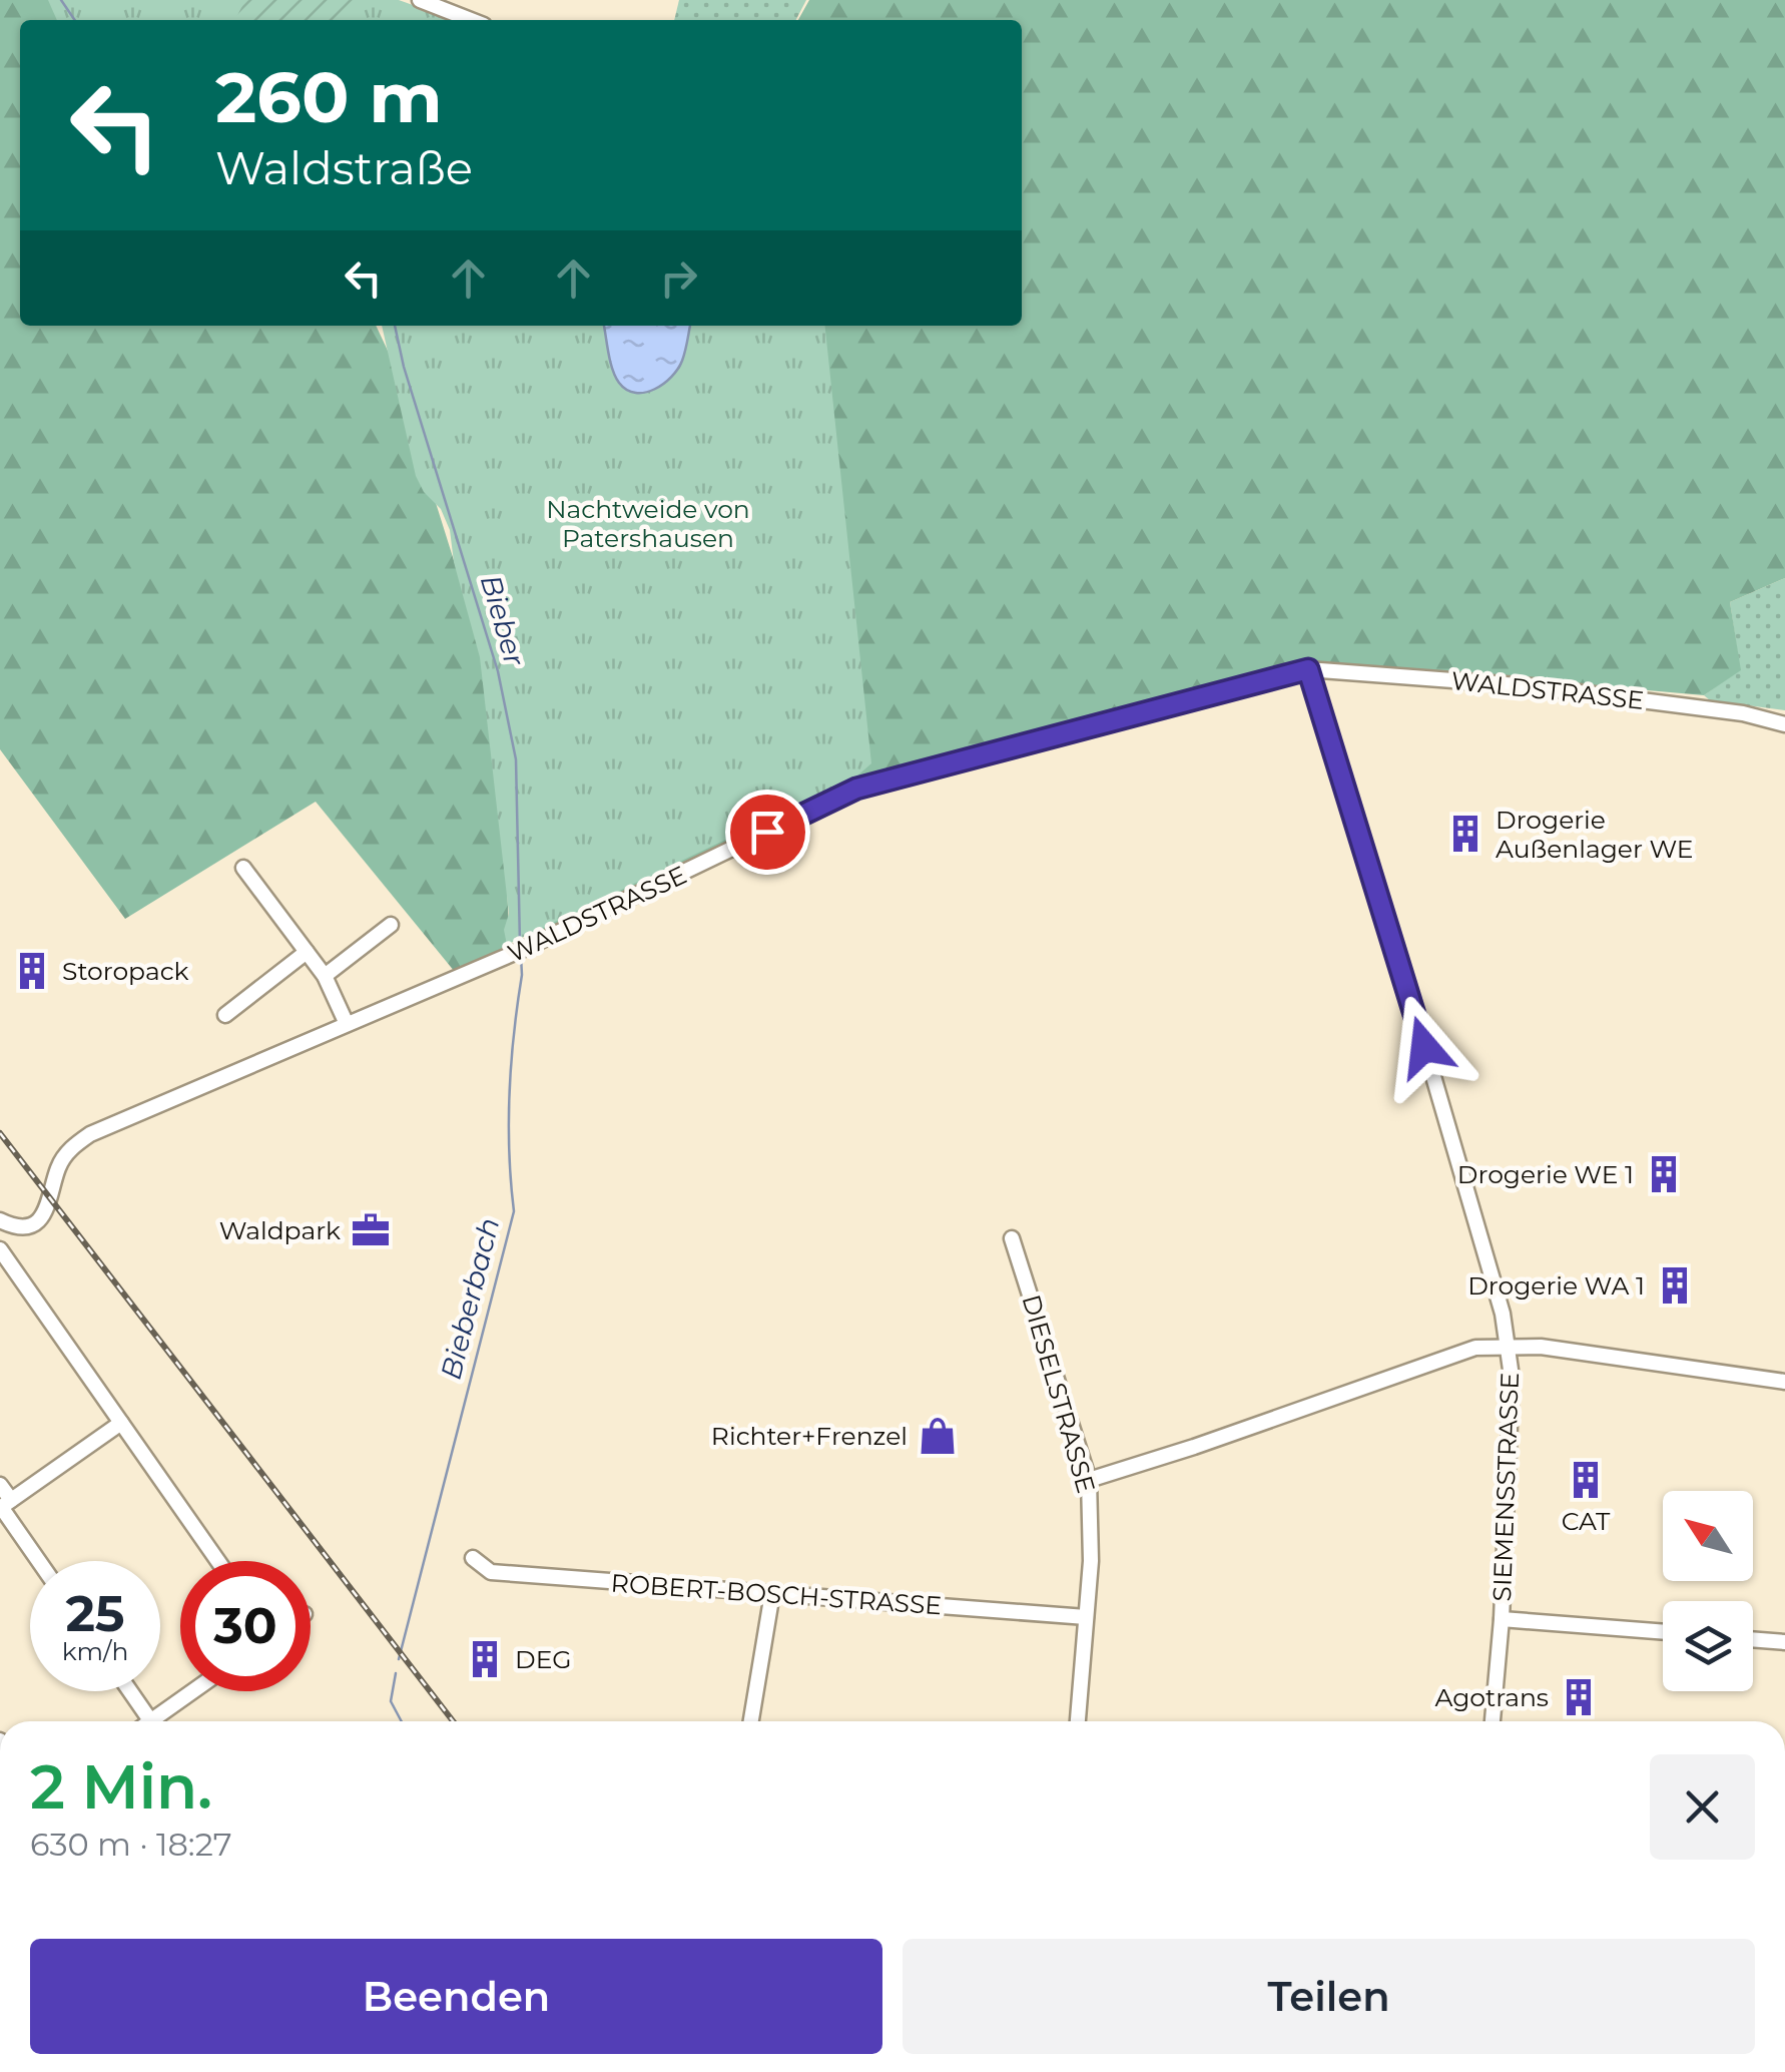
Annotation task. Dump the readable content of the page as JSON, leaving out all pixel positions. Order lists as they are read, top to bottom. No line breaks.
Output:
{"streets":{"street":["WALDSTRASSE","DIESELSTRASSE","SIEMENSSTRASSE","ROBERT-BOSCH-STRASSE"]},"crossings":[["DIESELSTRASSE","ROBERT-BOSCH-STRASSE"]],"water":["Bieber","Bieberbach"],"parks":["Nachtweide von Patershausen"],"places":{"building":["Drogerie Außenlager WE","Storopack","Drogerie WE 1","Drogerie WA 1","CAT","DEG","Agotrans"],"office":["Waldpark"],"shop":["Richter+Frenzel"]},"north":"top left","page":{"turn":["260 m","Waldstraße"],"speed":"25 km/h","limit":"30","heading":["2 Min.","630 m · 18:27"],"buttons":["Beenden","Teilen"]}}
